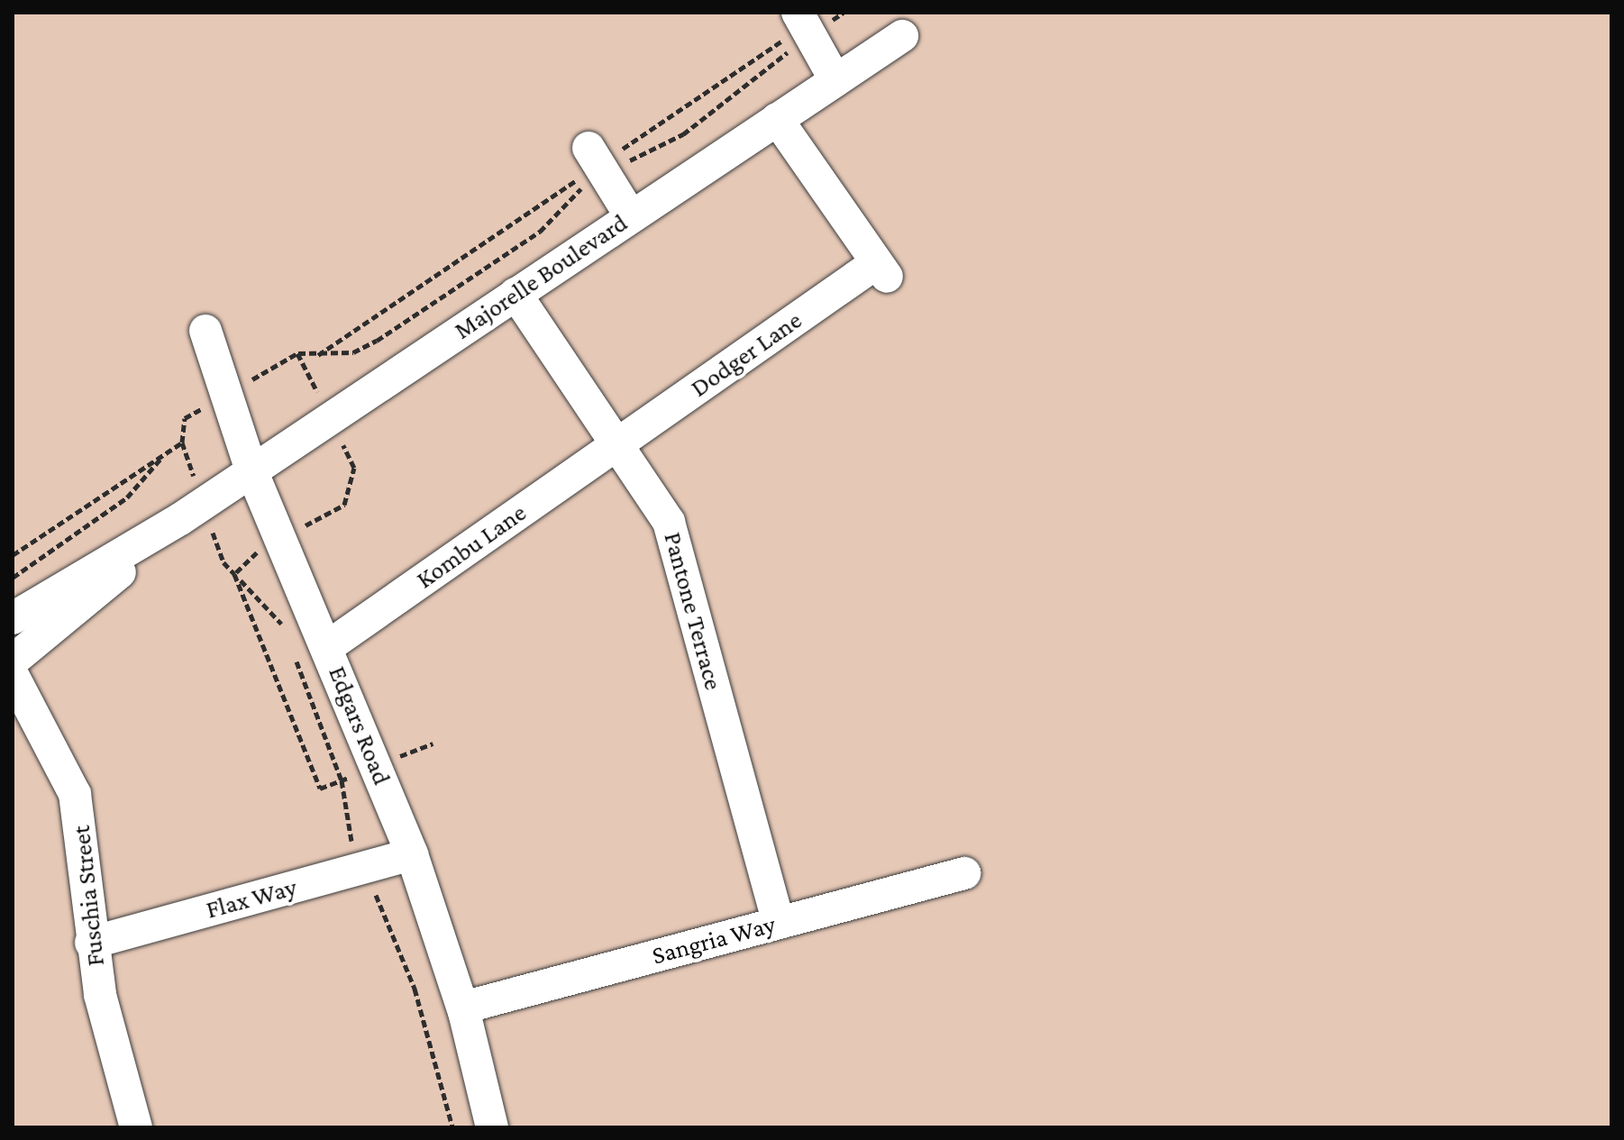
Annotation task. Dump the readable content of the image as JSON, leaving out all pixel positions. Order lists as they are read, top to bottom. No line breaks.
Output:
{"streets":{"street":["Majorelle Boulevard","Dodger Lane","Kombu Lane","Pantone Terrace","Edgars Road","Fuschia Street","Flax Way","Sangria Way"]},"crossings":[["Majorelle Boulevard","Dodger Lane"],["Majorelle Boulevard","Pantone Terrace"],["Majorelle Boulevard","Edgars Road"],["Dodger Lane","Kombu Lane"],["Dodger Lane","Pantone Terrace"],["Kombu Lane","Pantone Terrace"],["Kombu Lane","Edgars Road"],["Pantone Terrace","Sangria Way"],["Edgars Road","Flax Way"],["Edgars Road","Sangria Way"],["Fuschia Street","Flax Way"]]}
